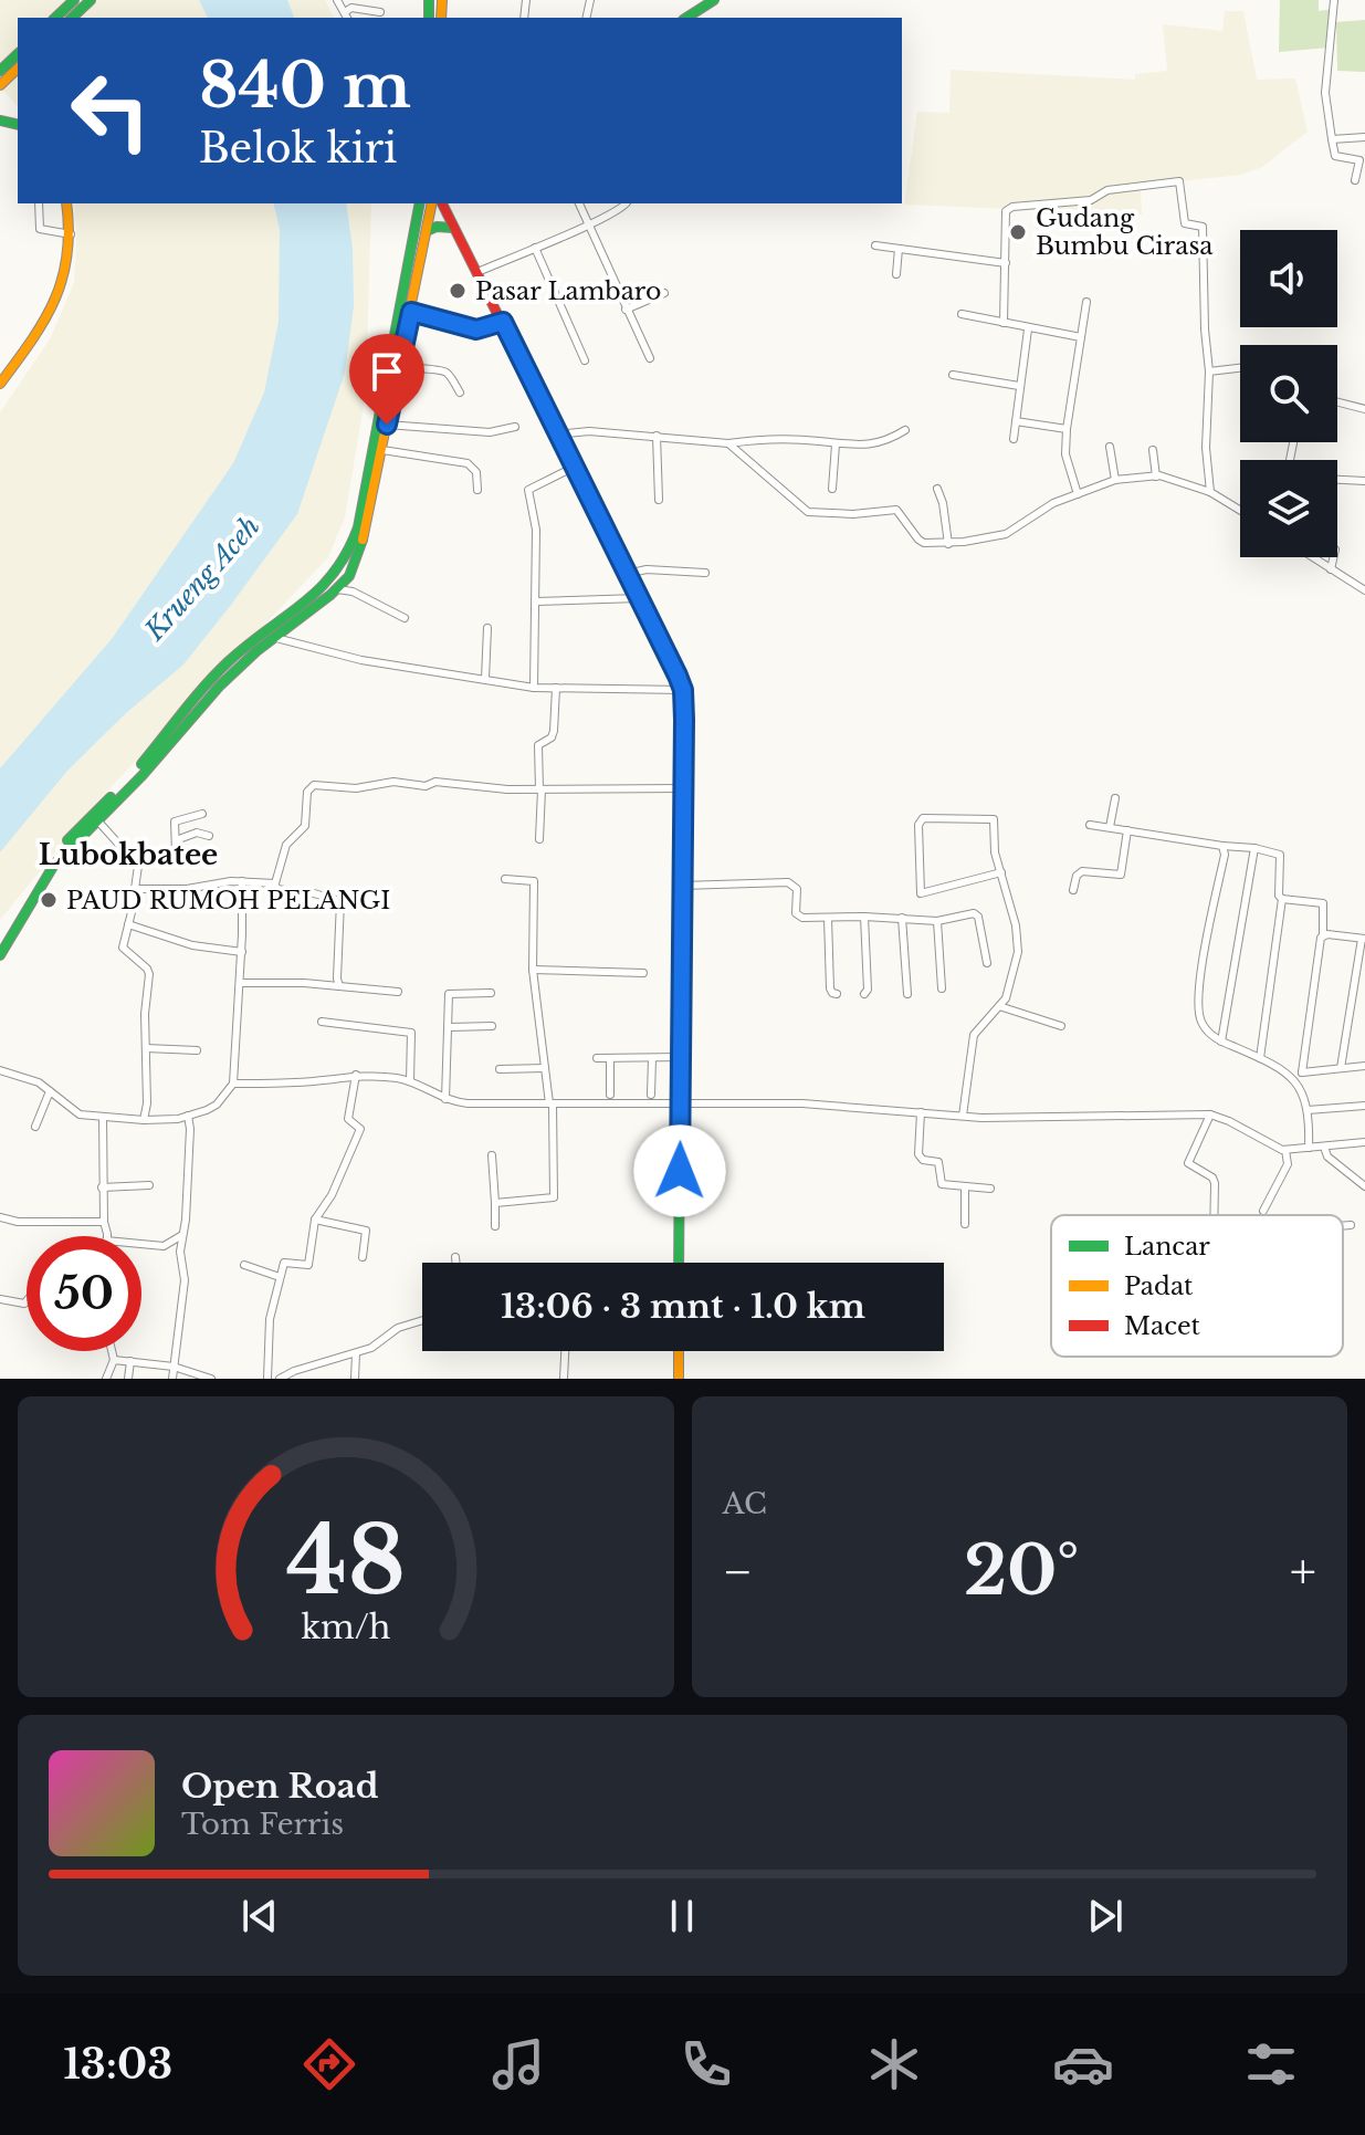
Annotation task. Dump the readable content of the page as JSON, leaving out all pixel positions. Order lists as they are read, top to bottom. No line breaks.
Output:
{"districts":["Lubokbatee"],"water":["Krueng Aceh"],"places":["Gudang Bumbu Cirasa","Pasar Lambaro","PAUD RUMOH PELANGI"],"legend":["Lancar","Padat","Macet"],"page":{"turn":["840 m","Belok kiri"],"limit":"50","trip":"13:06 · 3 mnt · 1.0 km","tile":"AC","heat":["−","20°","+"],"song":["Open Road","Tom Ferris"],"tabs":"13:03","gauge":["48","km/h"]}}
